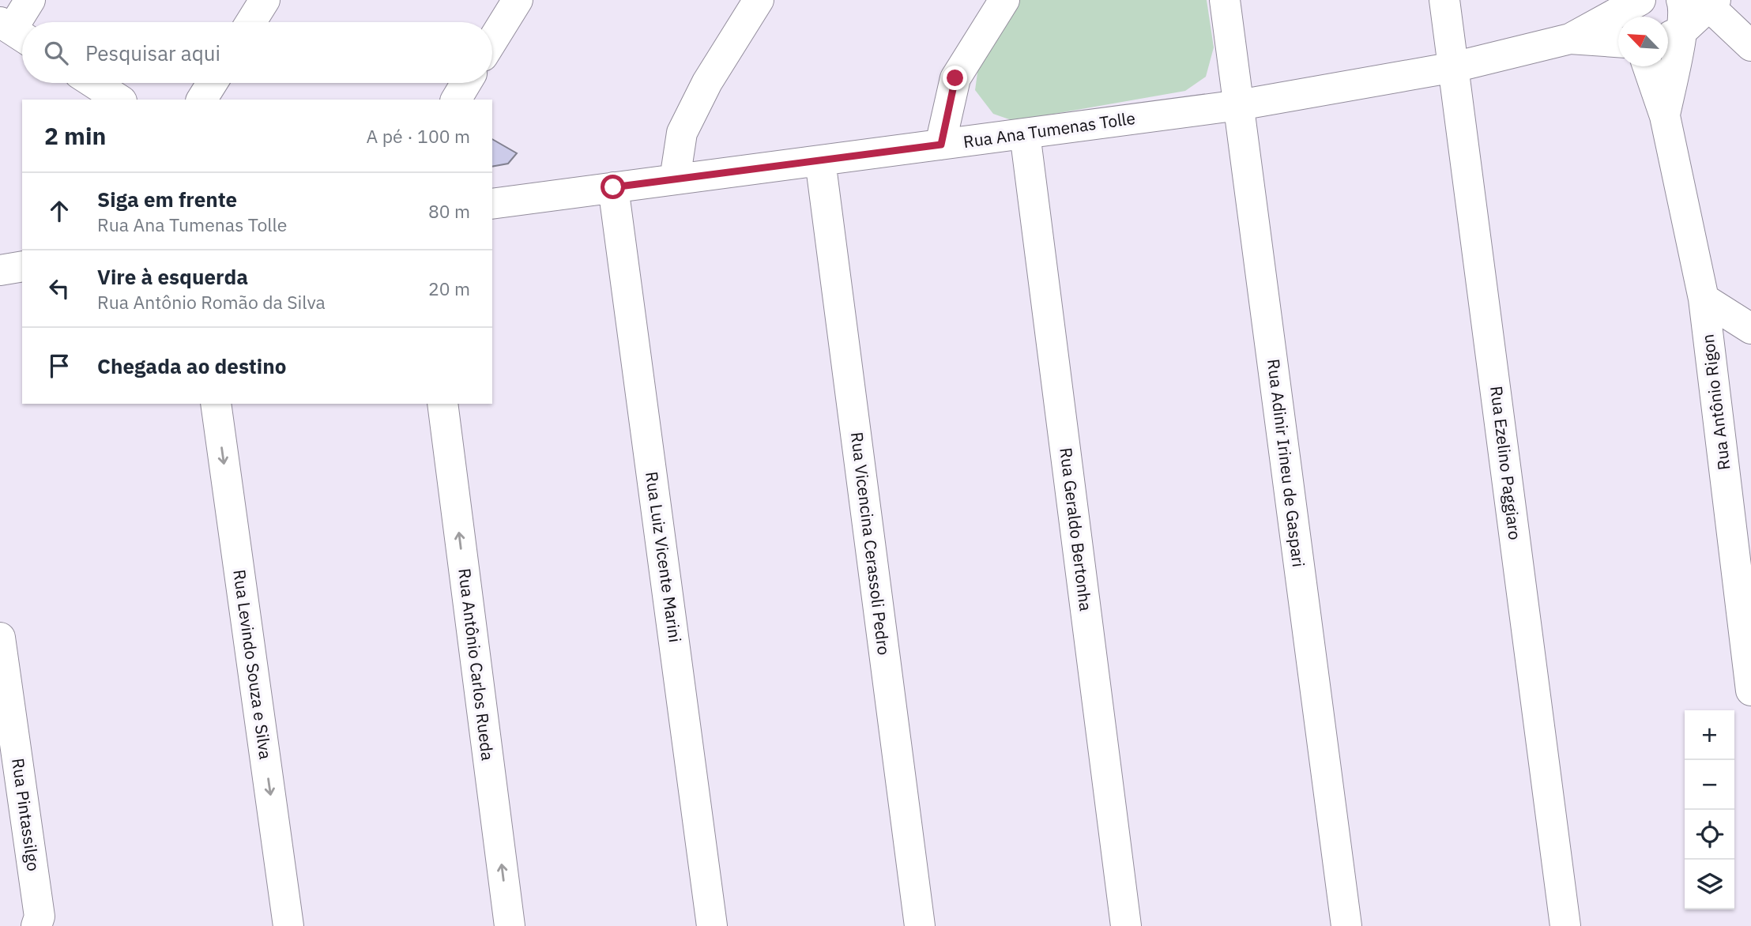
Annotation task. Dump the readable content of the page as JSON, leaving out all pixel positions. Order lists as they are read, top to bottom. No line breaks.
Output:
{"streets":{"street":["Rua Ana Tumenas Tolle","Rua Antônio Rigon","Rua Adinir Irineu de Gaspari","Rua Ezelino Paggiaro","Rua Geraldo Bertonha","Rua Vicencina Cerassoli Pedro","Rua Luiz Vicente Marini","Rua Levindo Souza e Silva","Rua Antônio Carlos Rueda","Rua Pintassilgo"]},"crossings":[["Rua Ana Tumenas Tolle","Rua Adinir Irineu de Gaspari"],["Rua Ana Tumenas Tolle","Rua Ezelino Paggiaro"],["Rua Ana Tumenas Tolle","Rua Geraldo Bertonha"],["Rua Ana Tumenas Tolle","Rua Vicencina Cerassoli Pedro"],["Rua Ana Tumenas Tolle","Rua Luiz Vicente Marini"]],"one_way":["Rua Levindo Souza e Silva","Rua Antônio Carlos Rueda"],"north":"top left","page":{"search":"Pesquisar aqui","heading":["2 min","A pé · 100 m"],"list":[["Siga em frente","Rua Ana Tumenas Tolle","80 m"],["Vire à esquerda","Rua Antônio Romão da Silva","20 m"],"Chegada ao destino"],"map_buttons":["+","−"]}}
